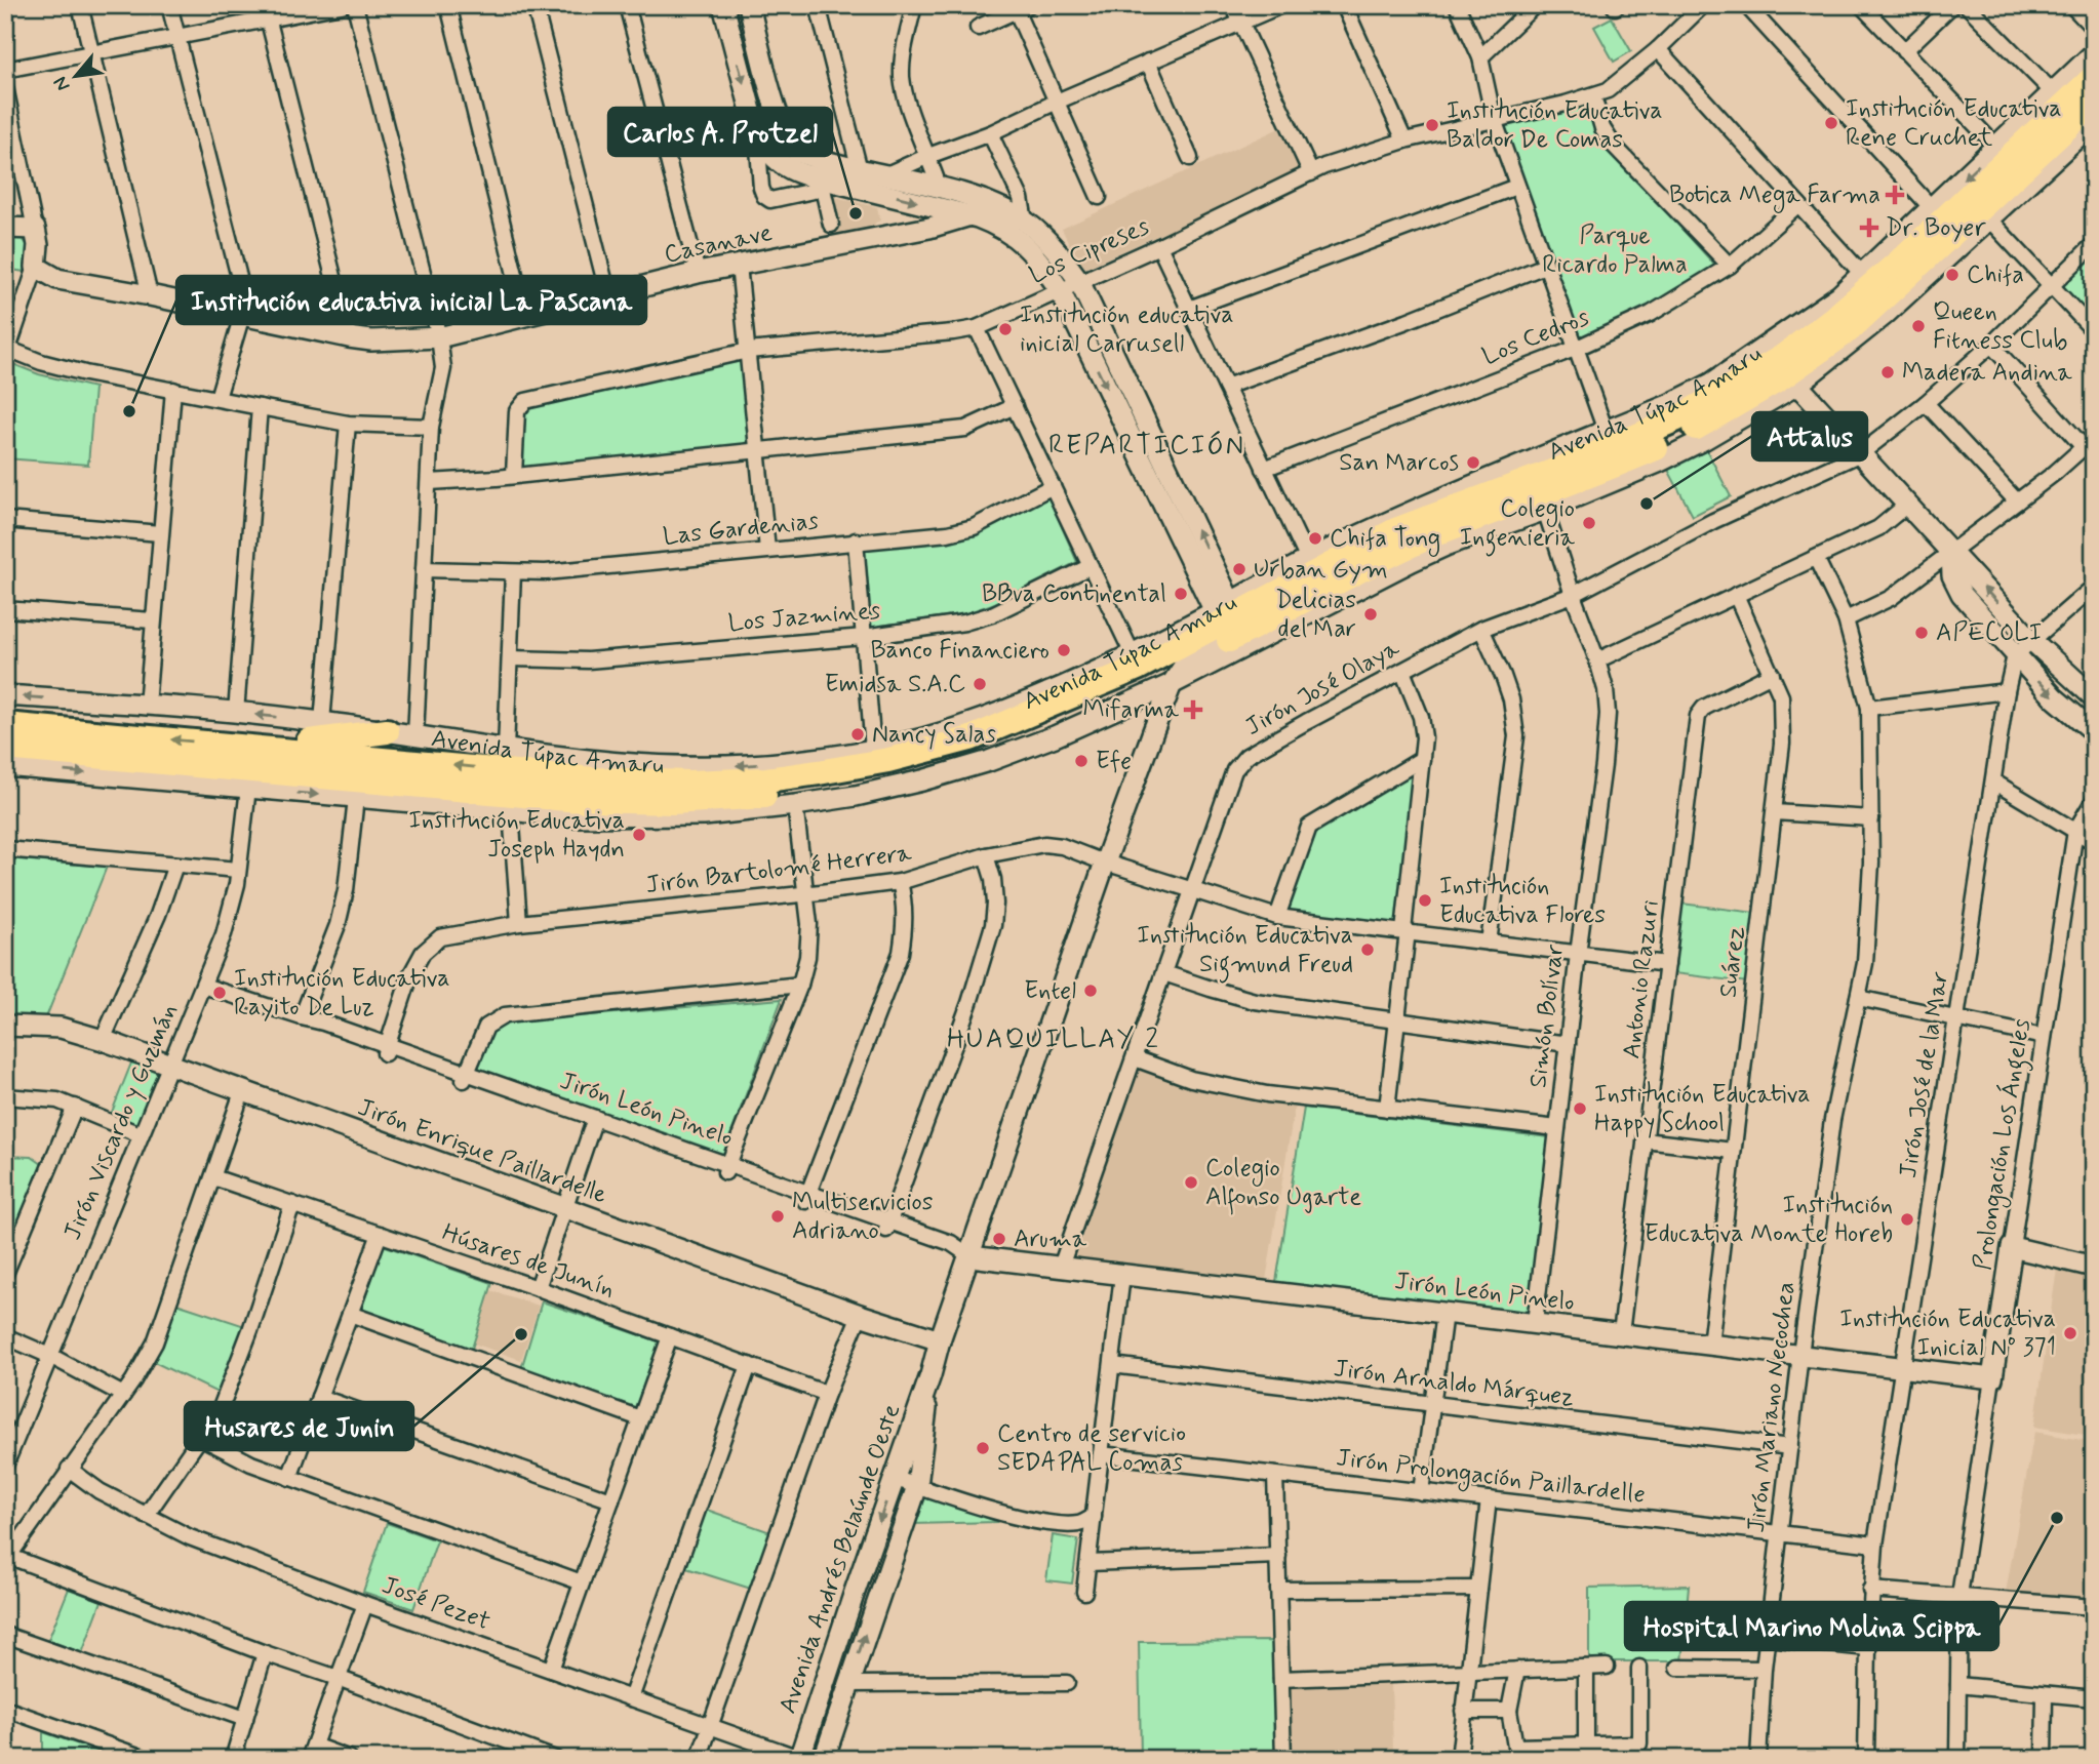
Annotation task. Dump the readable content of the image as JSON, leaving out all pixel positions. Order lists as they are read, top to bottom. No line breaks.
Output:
{"streets":{"highway":["Avenida Túpac Amaru"],"street":["Casanave","Los Cipreses","Los Cedros","Las Gardenias","Los Jazmines","Jirón José Olaya","Jirón Bartolomé Herrera","Suárez","Antonio Razuri","Simón Bolívar","Jirón José de la Mar","Jirón León Pinelo","Jirón Viscardo y Guzmán","Prolongación Los Ángeles","Jirón Enrique Paillardelle","Húsares de Junín","Jirón Arnaldo Márquez","Jirón Mariano Necochea","Jirón Prolongación Paillardelle","Avenida Andrés Belaúnde Oeste","José Pezet"]},"crossings":[["Avenida Túpac Amaru","Simón Bolívar"],["Avenida Túpac Amaru","Jirón Viscardo y Guzmán"],["Avenida Túpac Amaru","Avenida Andrés Belaúnde Oeste"],["Jirón José Olaya","Jirón Bartolomé Herrera"],["Jirón José Olaya","Simón Bolívar"],["Jirón José Olaya","Jirón León Pinelo"],["Jirón Bartolomé Herrera","Antonio Razuri"],["Jirón Bartolomé Herrera","Simón Bolívar"],["Jirón Bartolomé Herrera","Jirón León Pinelo"],["Jirón Bartolomé Herrera","Avenida Andrés Belaúnde Oeste"],["Suárez","Antonio Razuri"],["Suárez","Jirón León Pinelo"],["Antonio Razuri","Jirón León Pinelo"],["Simón Bolívar","Jirón León Pinelo"],["Jirón José de la Mar","Jirón León Pinelo"],["Jirón José de la Mar","Jirón Prolongación Paillardelle"],["Jirón León Pinelo","Jirón Viscardo y Guzmán"],["Jirón León Pinelo","Prolongación Los Ángeles"],["Jirón León Pinelo","Jirón Mariano Necochea"],["Jirón León Pinelo","Avenida Andrés Belaúnde Oeste"],["Jirón Viscardo y Guzmán","Jirón Enrique Paillardelle"],["Jirón Enrique Paillardelle","Avenida Andrés Belaúnde Oeste"],["Jirón Arnaldo Márquez","Jirón Mariano Necochea"],["Jirón Mariano Necochea","Jirón Prolongación Paillardelle"],["Avenida Andrés Belaúnde Oeste","José Pezet"]],"districts":["REPARTICIÓN","HUAQUILLAY 2"],"parks":["Parque Ricardo Palma"],"places":{"other":["Institución Educativa Rene Cruchet","Institución Educativa Baldor De Comas","Carlos A. Protzel","Chifa","Queen Fitness Club","Institución educativa inicial Carrusell","Madera Andina","Institución educativa inicial La Pascana","San Marcos","Attalus","Colegio Ingenieria","Chifa Tong","Urban Gym","BBva Continental","Delicias del Mar","APECOLI","Banco Financiero","Emidsa S.A.C","Nancy Salas","Efe","Institución Educativa Joseph Haydn","Institución Educativa Flores","Institución Educativa Sigmund Freud","Entel","Institución Educativa Rayito De Luz","Institución Educativa Happy School","Colegio Alfonso Ugarte","Multiservicios Adriano","Institución Educativa Monte Horeb","Aruma","Institución Educativa Inicial Nº 371","Husares de Junin","Centro de servicio SEDAPAL Comas","Hospital Marino Molina Scippa"],"health":["Botica Mega Farma","Dr. Boyer","Mifarma"]},"north":"bottom left"}
